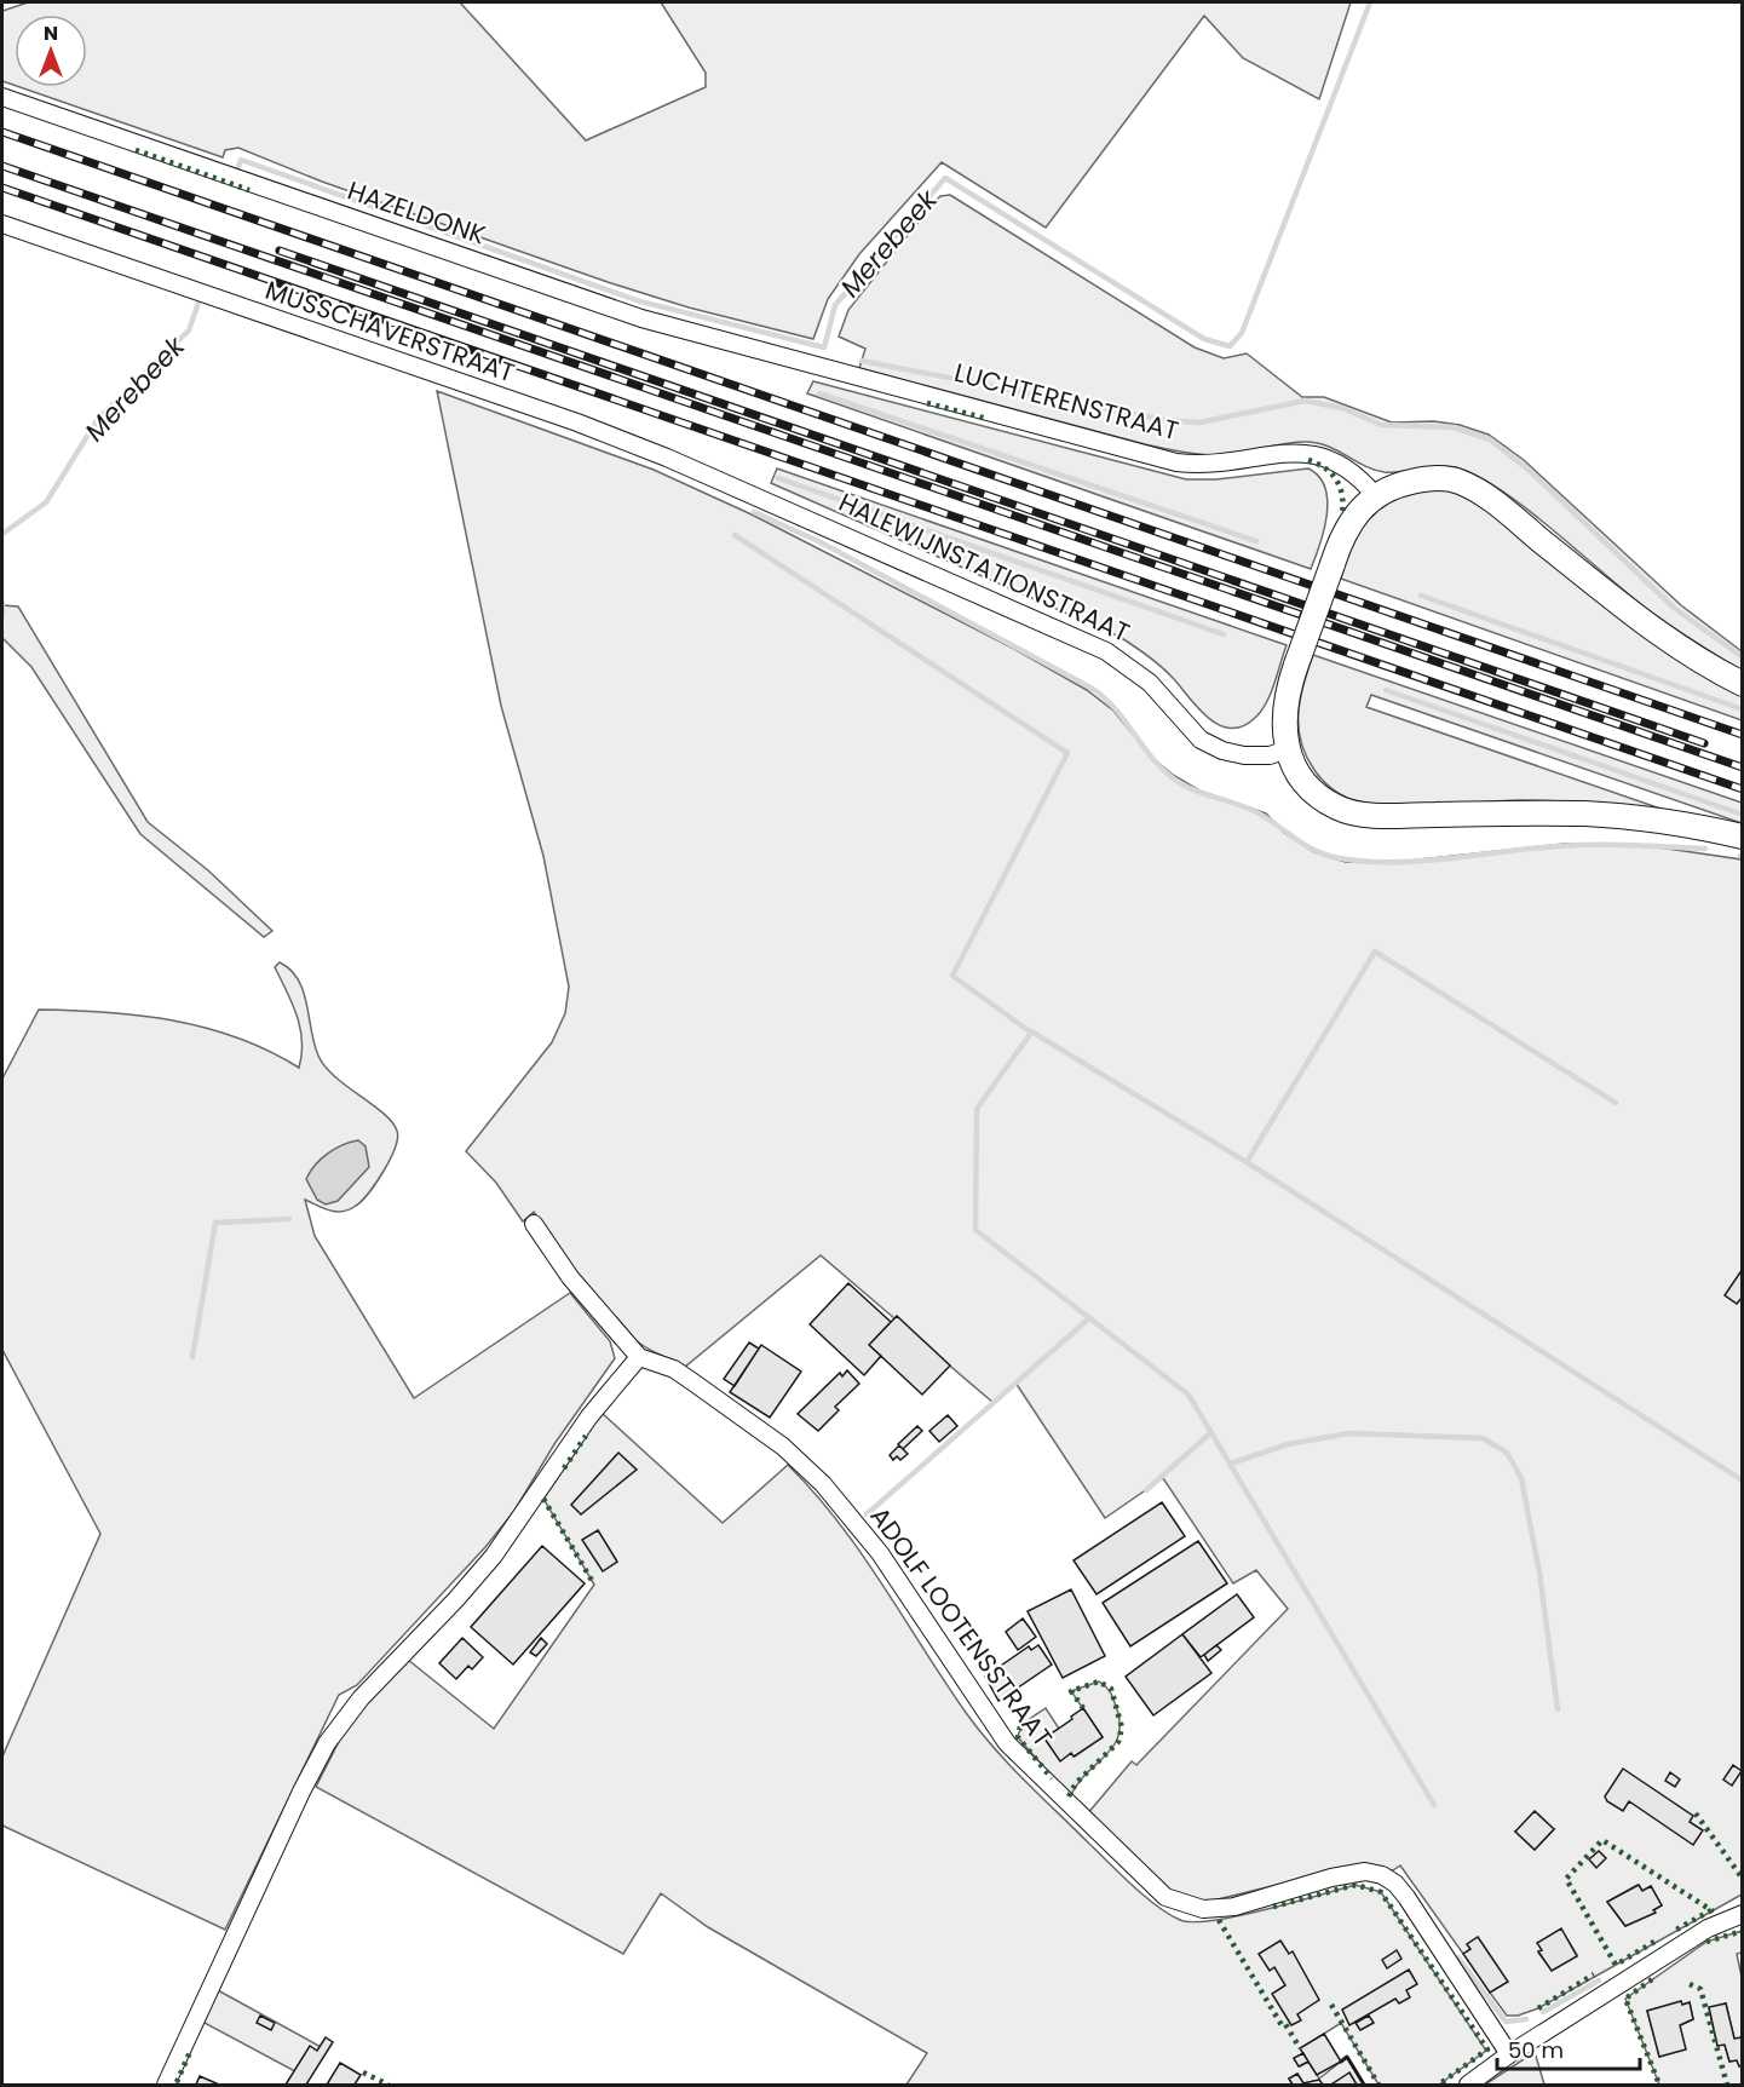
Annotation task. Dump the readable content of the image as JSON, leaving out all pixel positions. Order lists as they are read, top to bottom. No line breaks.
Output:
{"streets":{"street":["HAZELDONK","MUSSCHAVERSTRAAT","LUCHTERENSTRAAT","HALEWIJNSTATIONSTRAAT","ADOLF LOOTENSSTRAAT"]},"crossings":[["HAZELDONK","LUCHTERENSTRAAT"],["MUSSCHAVERSTRAAT","HALEWIJNSTATIONSTRAAT"]],"water":["Merebeek"],"scale_bar":"50 m","north":"top"}
